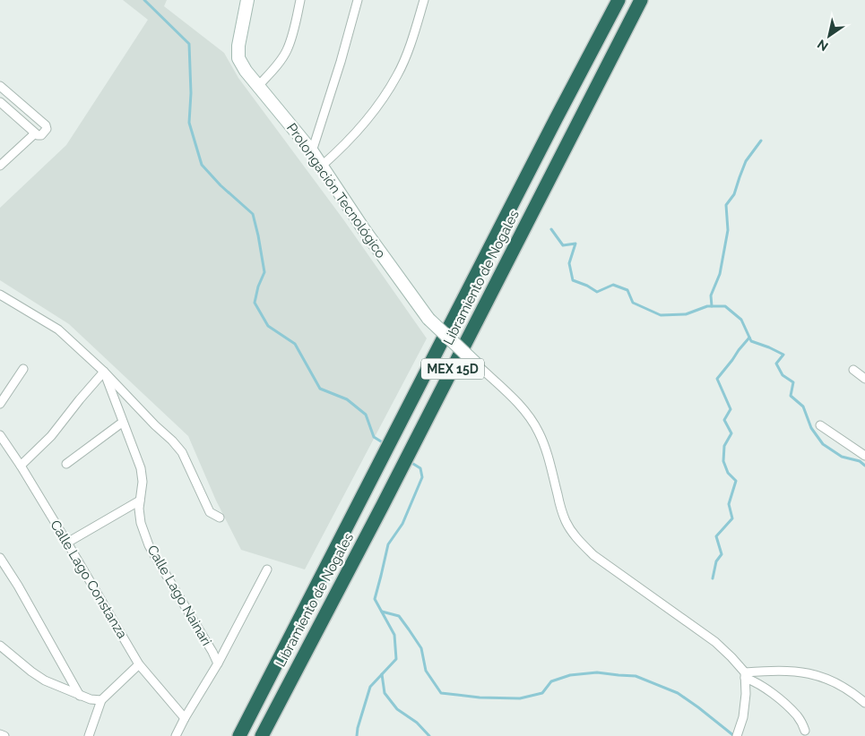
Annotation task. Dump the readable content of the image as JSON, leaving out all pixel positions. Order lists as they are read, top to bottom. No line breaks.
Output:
{"streets":{"highway":["Libramiento de Nogales","MEX 15D"],"street":["Prolongación Tecnológico","Calle Lago Constanza","Calle Lago Nainari"]},"north":"bottom left"}
